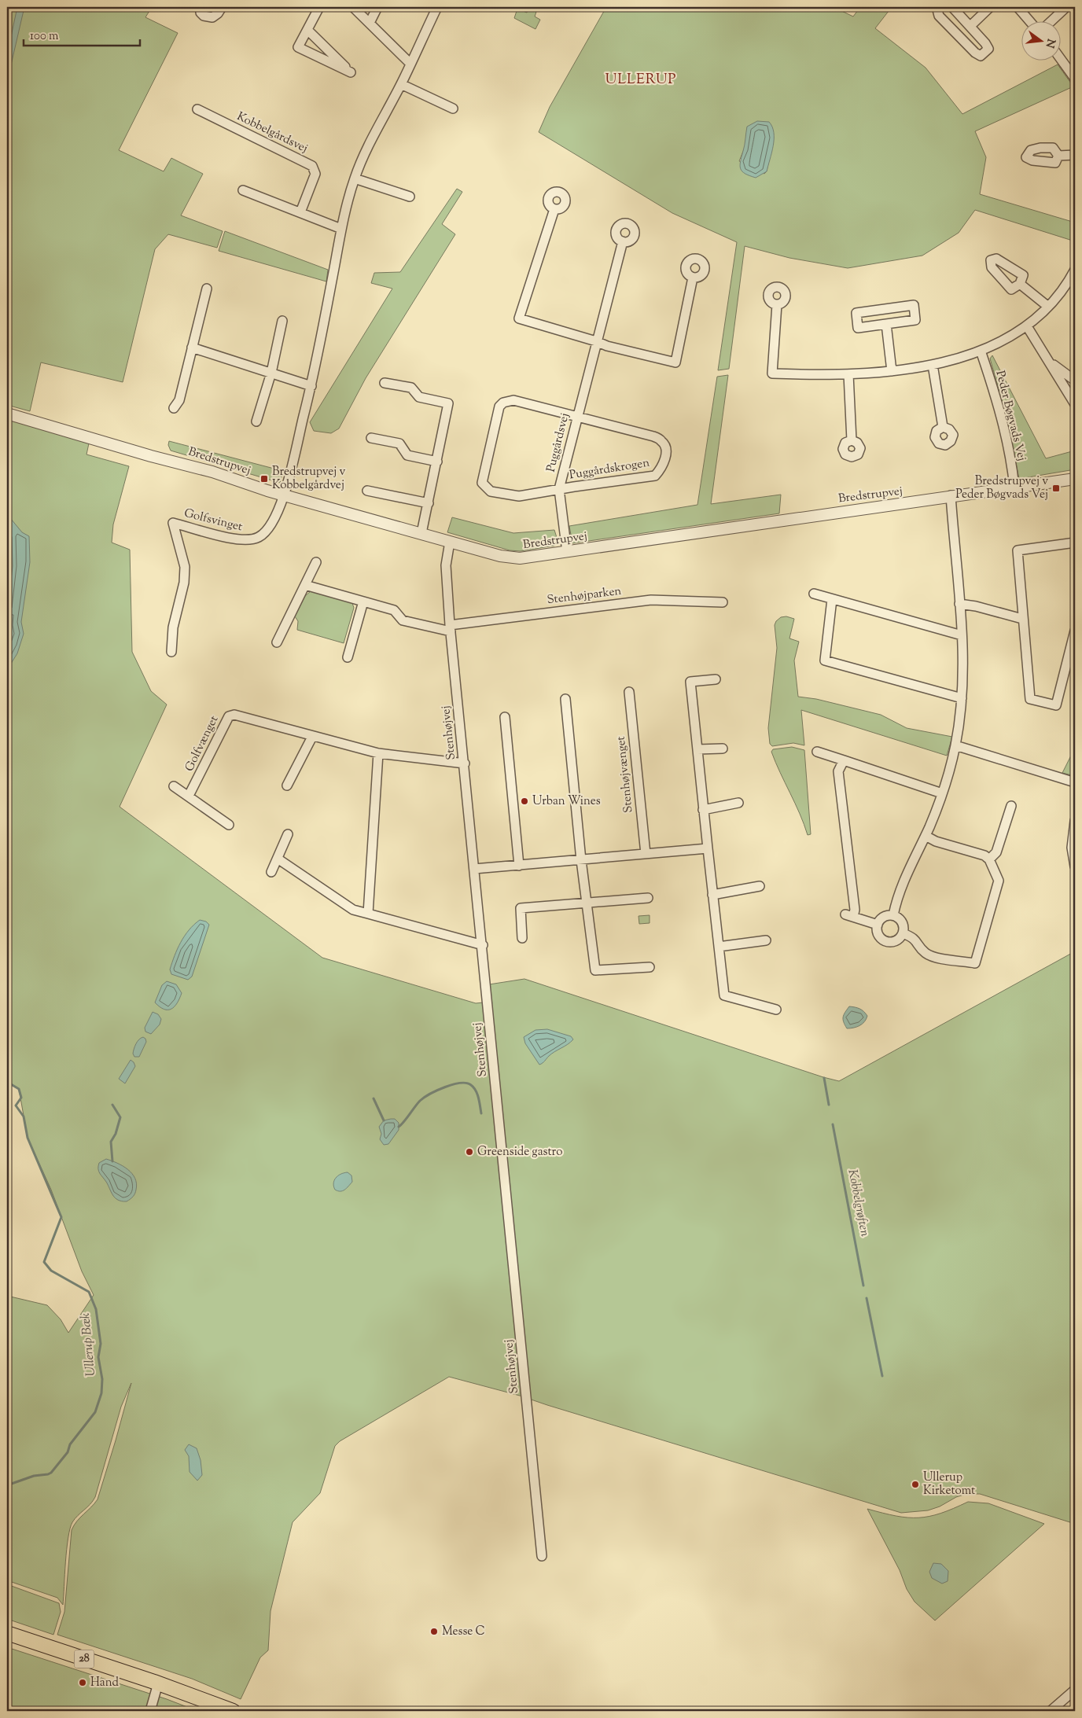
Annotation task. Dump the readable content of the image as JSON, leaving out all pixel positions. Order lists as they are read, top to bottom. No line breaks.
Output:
{"streets":{"main road":["28"],"street":["Kobbelgårdsvej","Peder Bøgvads Vej","Puggårdsvej","Bredstrupvej","Puggårdskrogen","Golfsvinget","Stenhøjparken","Stenhøjvej","Golfvænget","Stenhøjvænget"]},"crossings":[["Peder Bøgvads Vej","Bredstrupvej"],["Puggårdsvej","Bredstrupvej"],["Puggårdsvej","Puggårdskrogen"],["Bredstrupvej","Golfsvinget"],["Bredstrupvej","Stenhøjvej"],["Stenhøjparken","Stenhøjvej"],["Stenhøjvej","Golfvænget"]],"districts":["ULLERUP"],"water":["Kobbelgrøften","Ullerup Bæk"],"places":{"transit":["Bredstrupvej v Kobbelgårdvej","Bredstrupvej v Peder Bøgvads Vej"],"other":["Urban Wines","Greenside gastro","Ullerup Kirketomt","Messe C","Hand"]},"scale_bar":"100 m","north":"right"}
